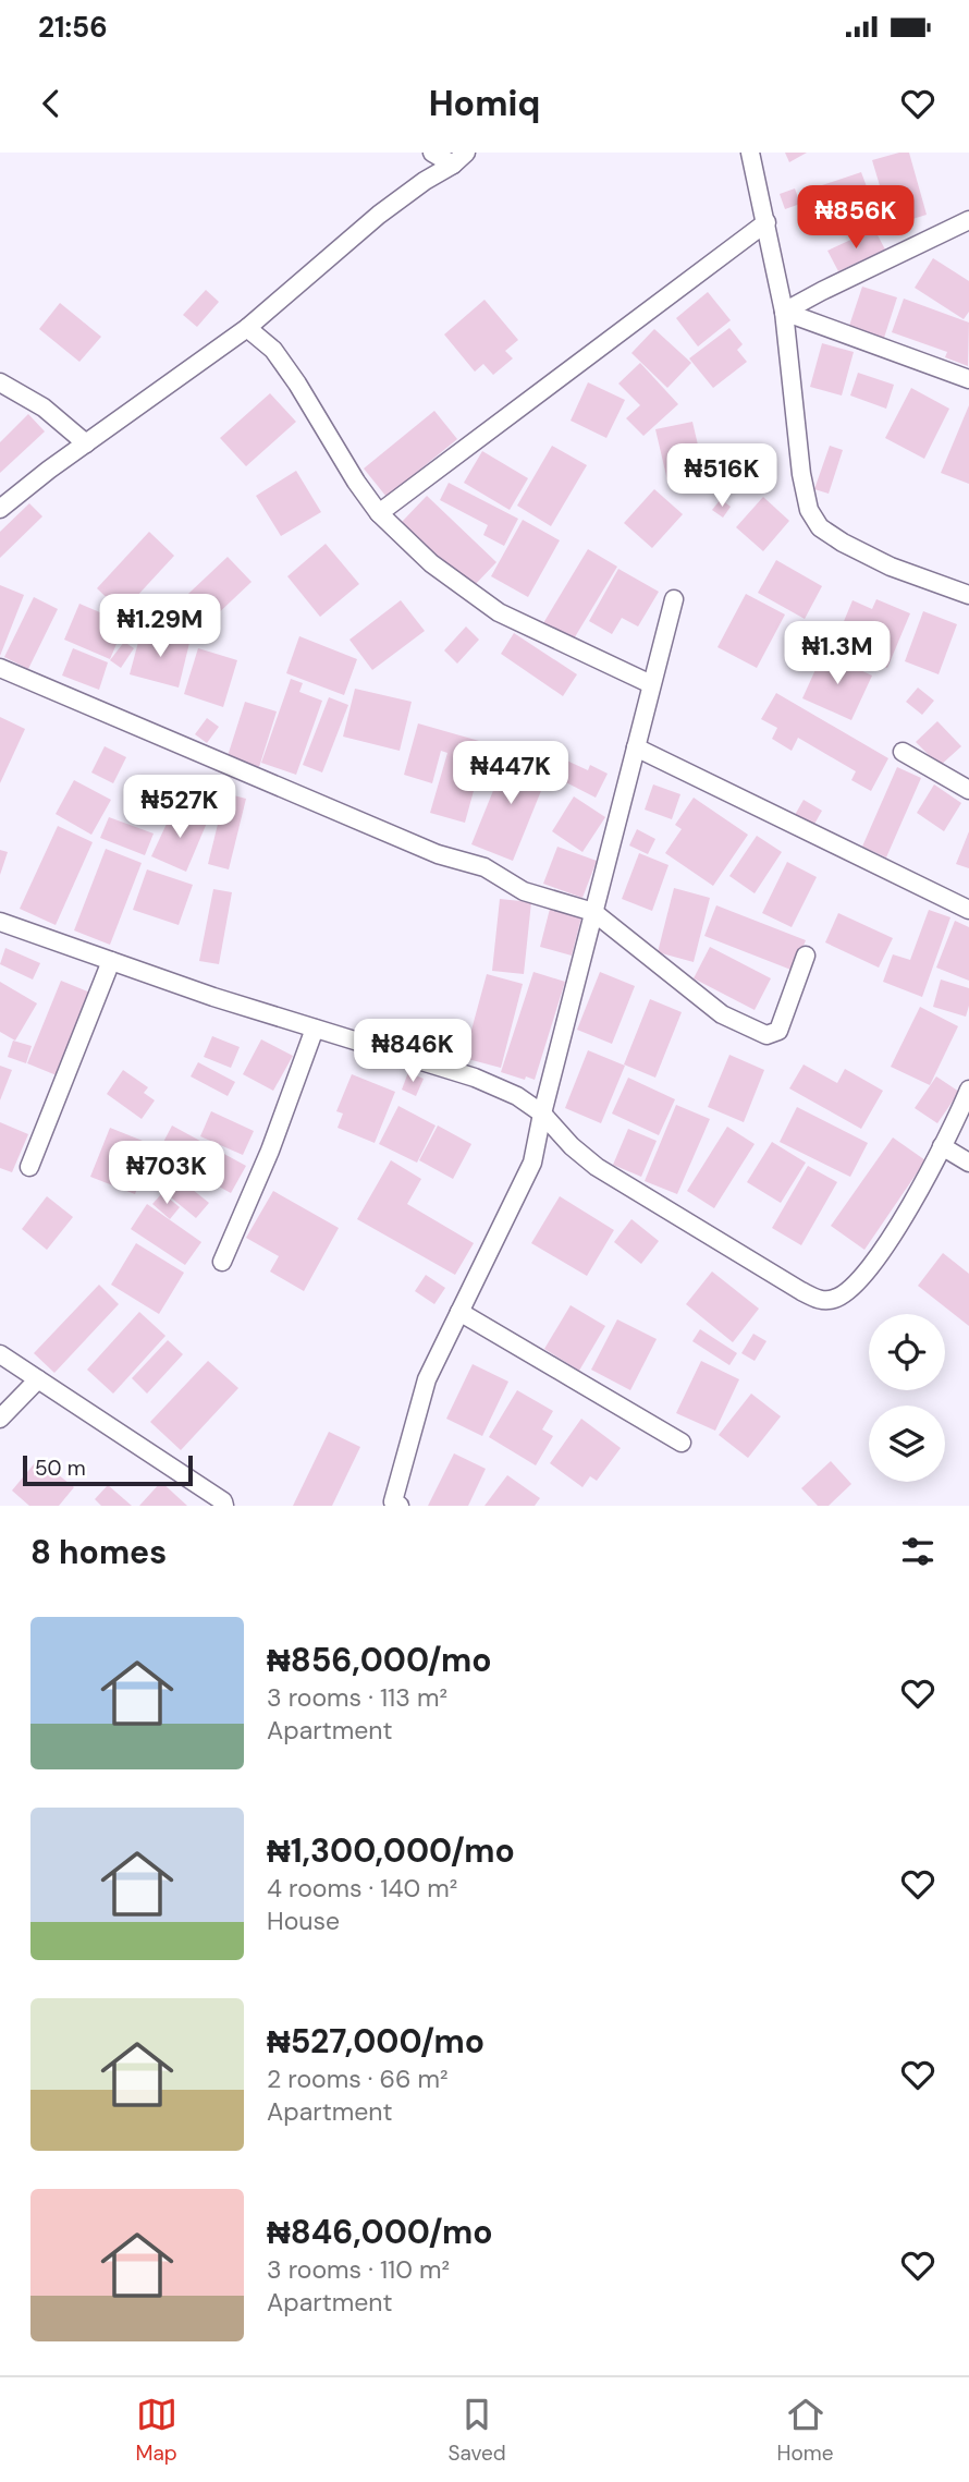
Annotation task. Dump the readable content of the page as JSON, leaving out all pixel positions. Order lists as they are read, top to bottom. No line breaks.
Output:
{"scale_bar":"50 m","page":{"status":"21:56","header":"Homiq","price":["₦856K","₦516K","₦1.29M","₦1.3M","₦447K","₦527K","₦846K","₦703K"],"scale":"50 m","heading":"8 homes","list":[{"name":"₦856,000/mo","note":"3 rooms · 113 m² · Apartment"},{"name":"₦1,300,000/mo","note":"4 rooms · 140 m² · House"},{"name":"₦527,000/mo","note":"2 rooms · 66 m² · Apartment"},{"name":"₦846,000/mo","note":"3 rooms · 110 m² · Apartment"}],"tabs":["Map","Saved","Home"]}}
